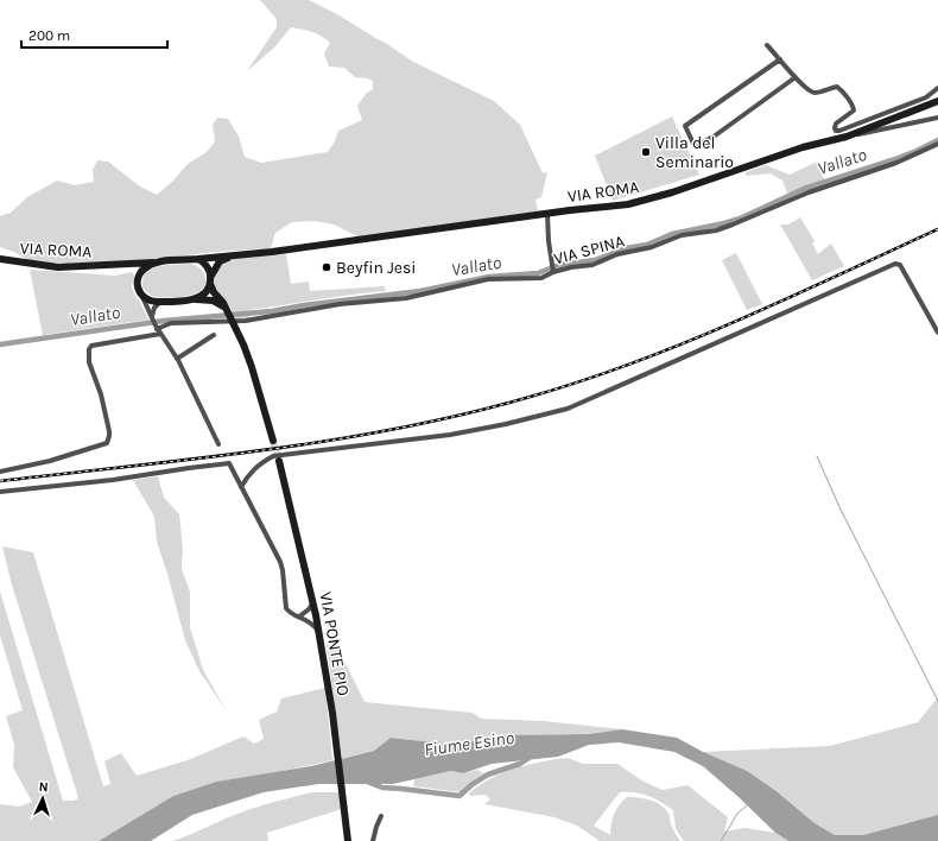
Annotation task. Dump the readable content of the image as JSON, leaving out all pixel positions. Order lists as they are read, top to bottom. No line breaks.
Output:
{"streets":{"main road":["VIA ROMA","VIA PONTE PIO"],"street":["VIA SPINA"]},"water":["Vallato","Fiume Esino"],"places":["Villa del Seminario","Beyfin Jesi"],"scale_bar":"200 m","north":"top"}
